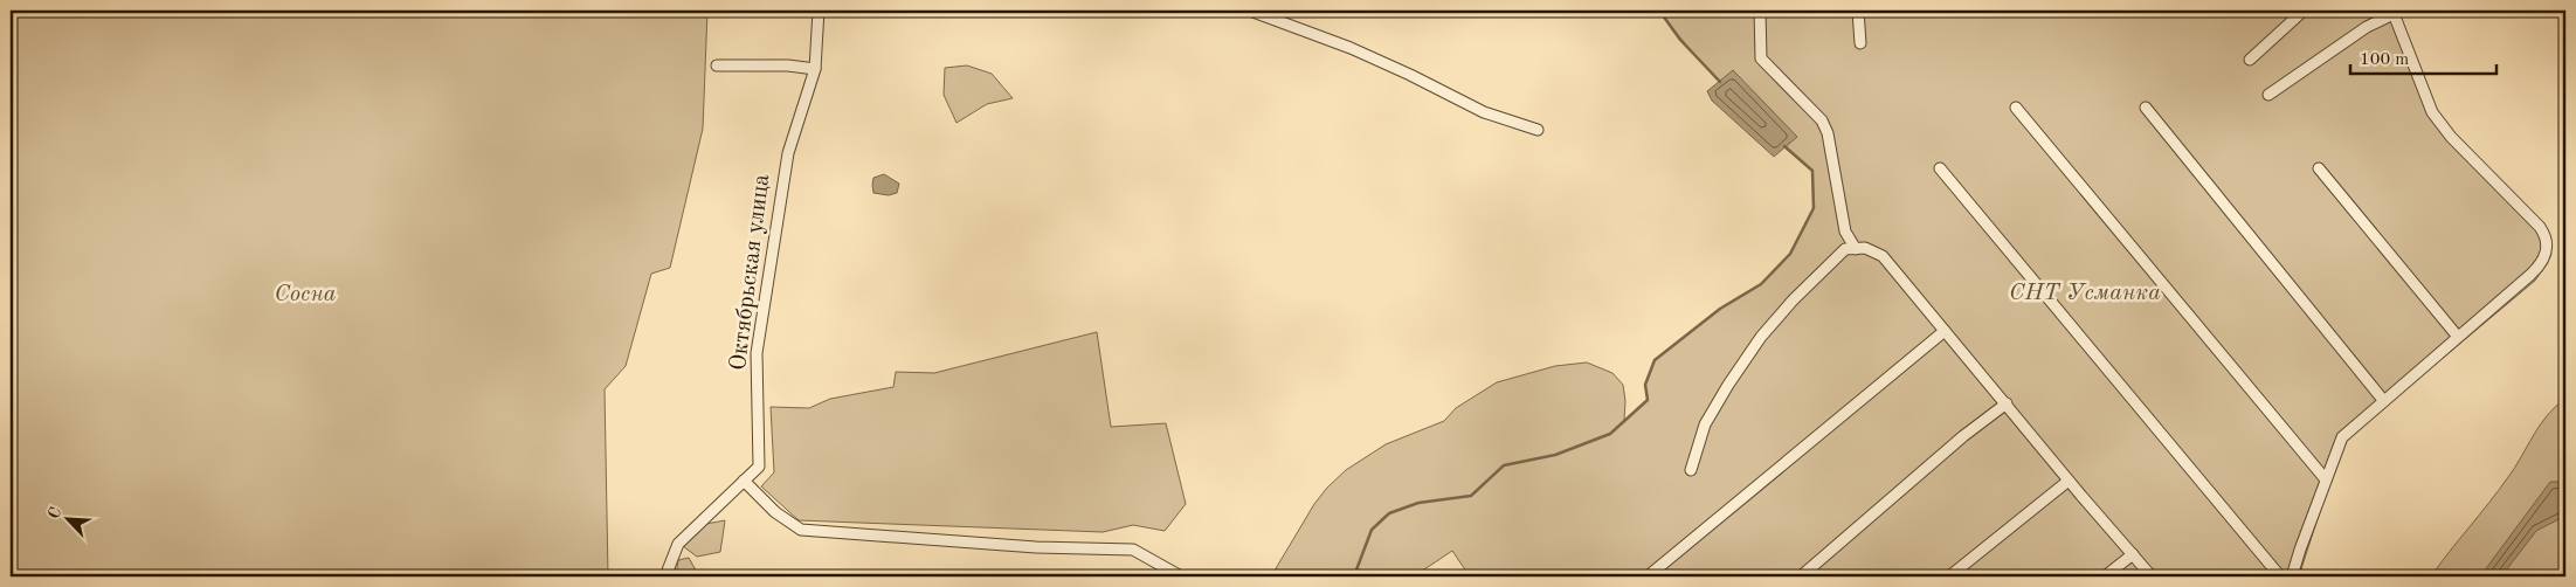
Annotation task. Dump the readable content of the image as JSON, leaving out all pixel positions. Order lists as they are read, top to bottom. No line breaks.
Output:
{"streets":{"street":["Октябрьская улица"]},"parks":["СНТ Усманка","Сосна"],"scale_bar":"100 m","north":"top left"}
